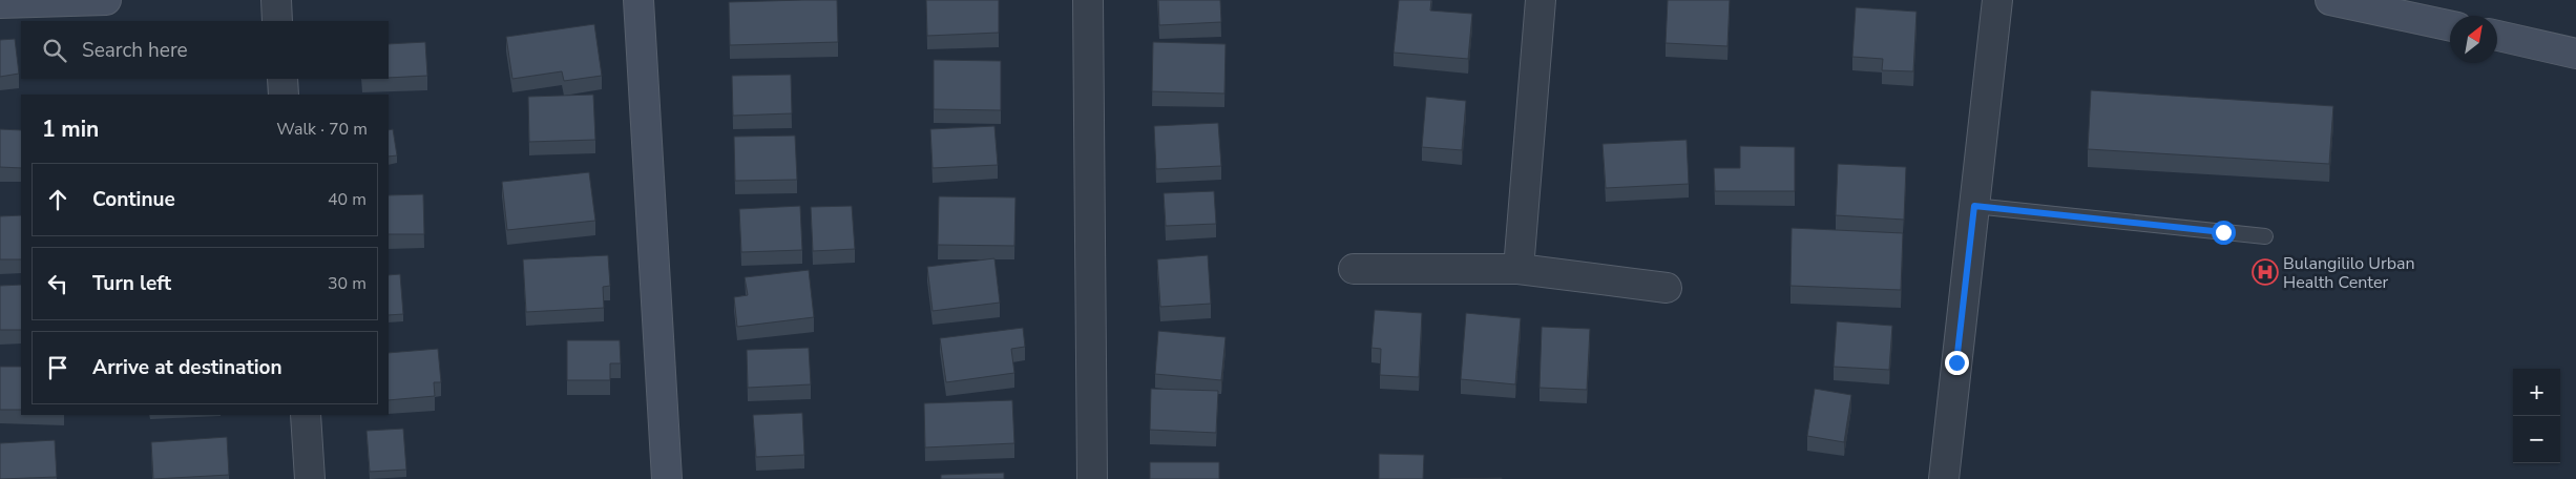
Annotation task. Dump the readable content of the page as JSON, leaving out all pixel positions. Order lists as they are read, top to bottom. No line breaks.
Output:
{"places":{"hospital":["Bulangililo Urban Health Center"]},"north":"top right","page":{"search":"Search here","heading":["1 min","Walk · 70 m"],"list":[["Continue","40 m"],["Turn left","30 m"],"Arrive at destination"],"map_buttons":["+","−"]}}
